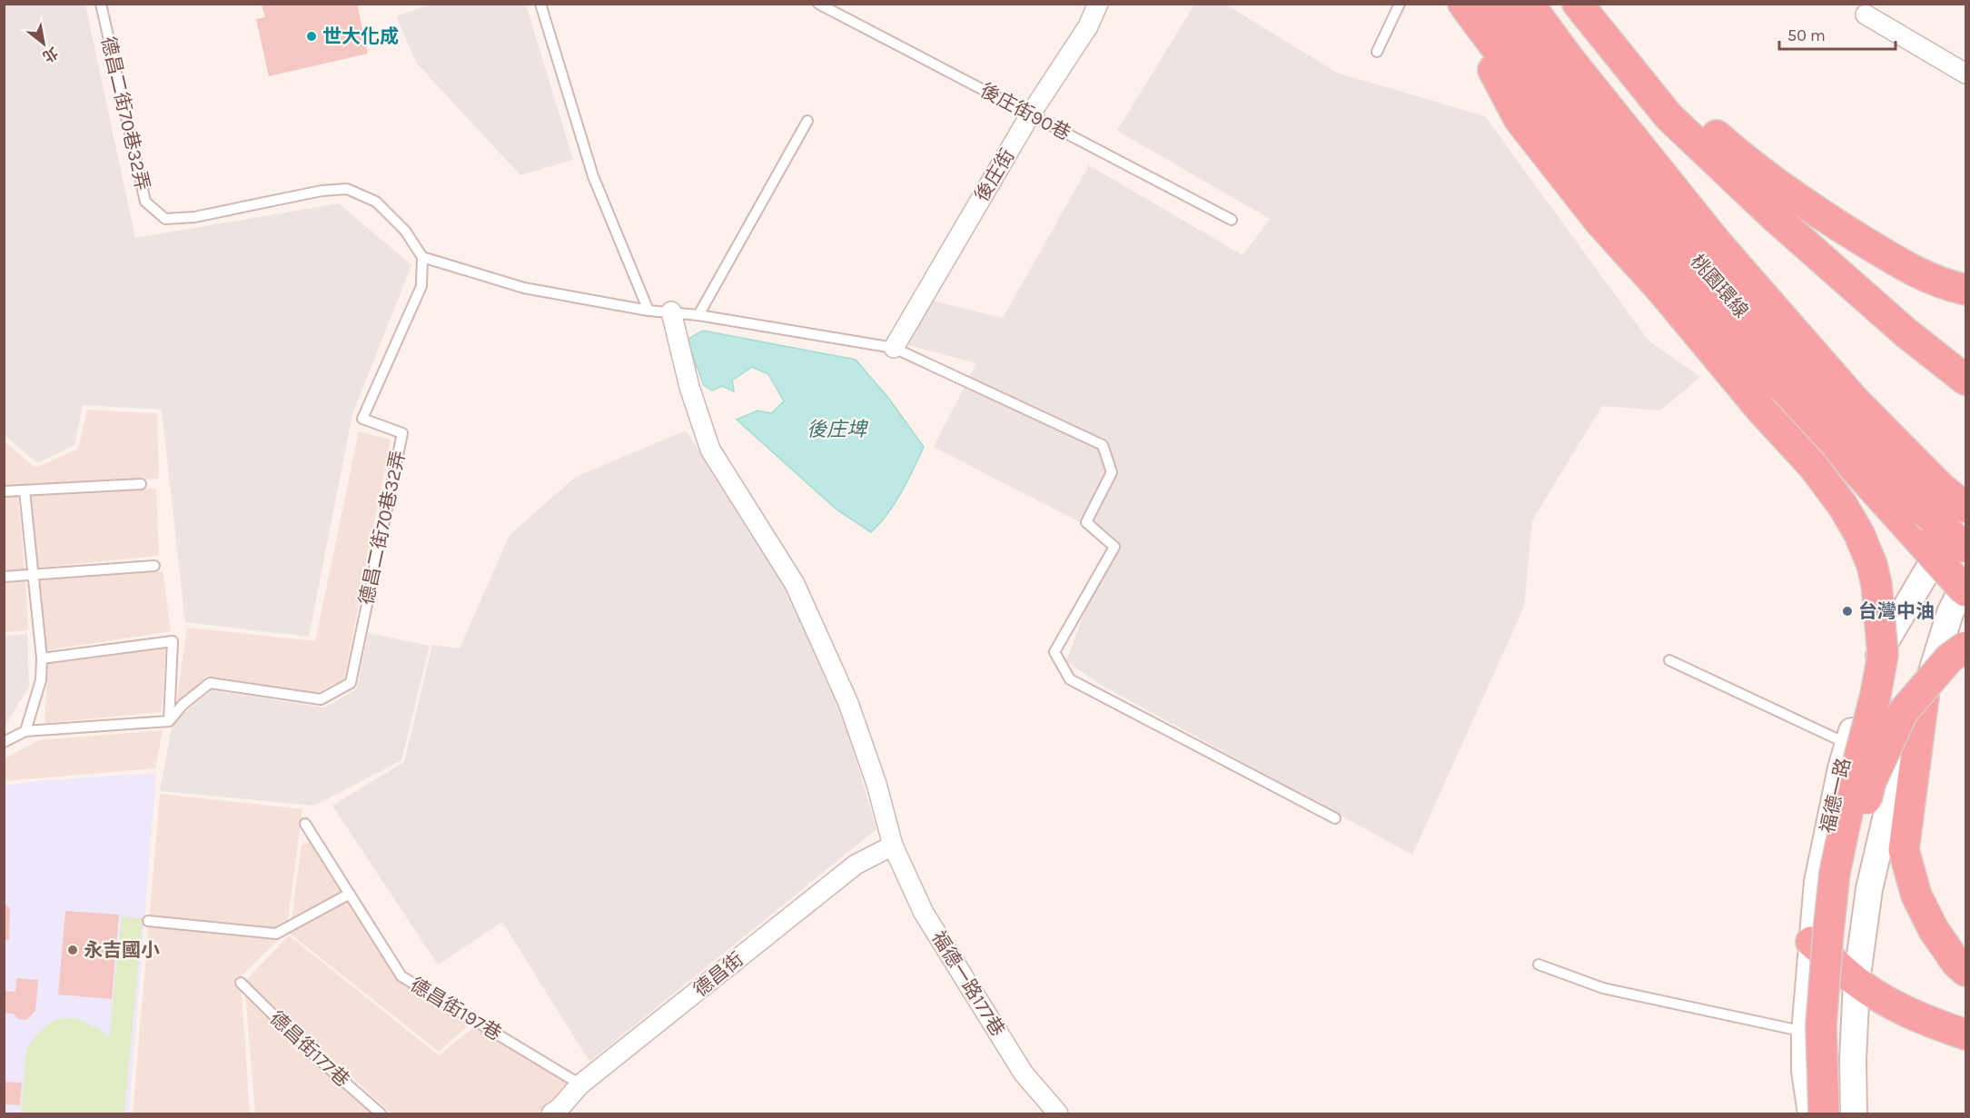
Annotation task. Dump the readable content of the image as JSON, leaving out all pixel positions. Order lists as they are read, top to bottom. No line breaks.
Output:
{"streets":{"highway":["桃園環線"],"main road":["福德一路"],"street":["後庄街","德昌街","福德一路177巷"],"lane":["後庄街90巷","德昌二街70巷32弄","德昌街197巷","德昌街177巷"]},"crossings":[["後庄街90巷","後庄街"],["桃園環線","福德一路"],["德昌街","福德一路177巷"],["德昌街","德昌街197巷"]],"water":["後庄埤"],"places":["世大化成","台灣中油","永吉國小"],"scale_bar":"50 m","north":"bottom right"}
